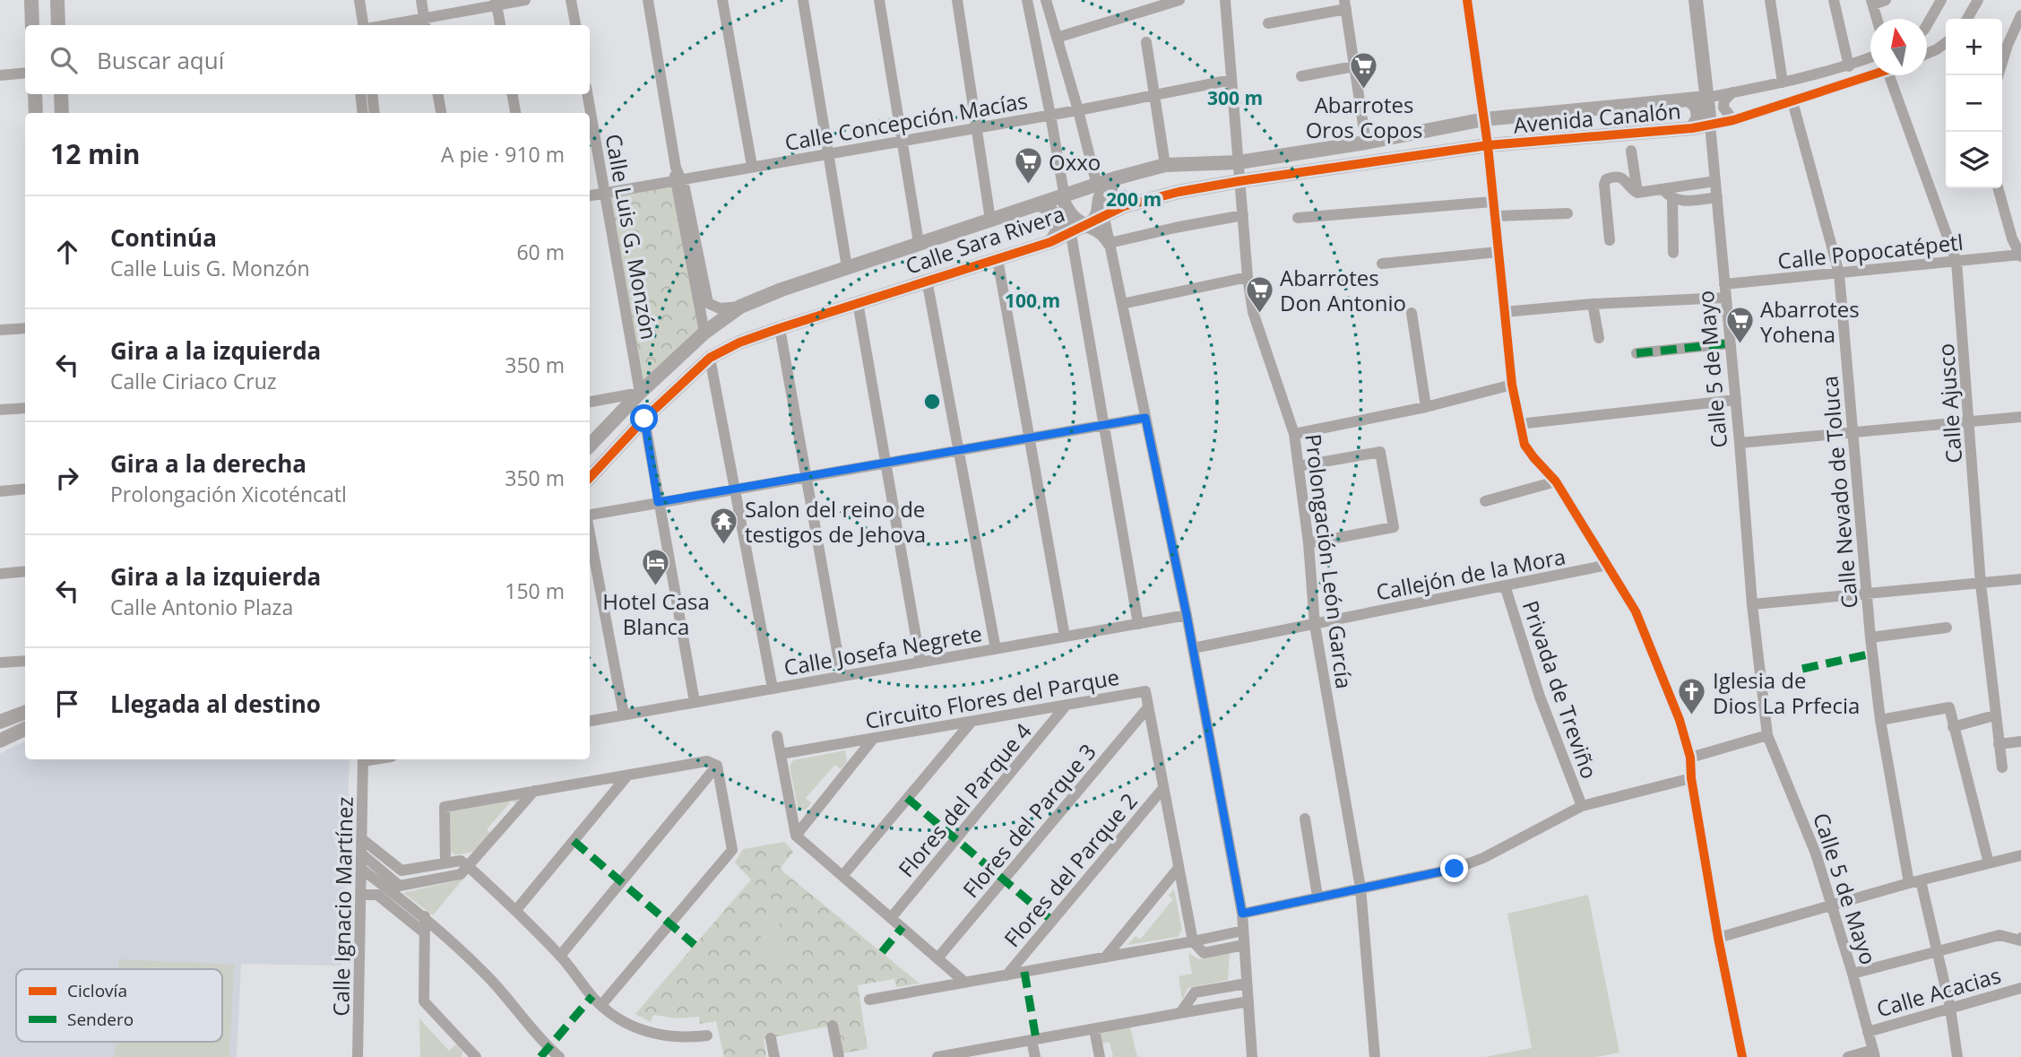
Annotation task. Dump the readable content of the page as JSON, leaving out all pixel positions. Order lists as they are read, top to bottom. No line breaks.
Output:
{"streets":{"street":["Avenida Canalón","Calle Concepción Macías","Calle Luis G. Monzón","Calle Sara Rivera","Calle Popocatépetl","Calle 5 de Mayo","Calle Ajusco","Calle Nevado de Toluca","Prolongación León García","Callejón de la Mora","Calle Josefa Negrete","Privada de Treviño","Circuito Flores del Parque","Flores del Parque 4","Flores del Parque 3","Flores del Parque 2","Calle Ignacio Martínez","Calle Acacias"]},"crossings":[["Avenida Canalón","Calle Sara Rivera"],["Avenida Canalón","Calle 5 de Mayo"],["Calle Concepción Macías","Calle Luis G. Monzón"],["Calle Concepción Macías","Prolongación León García"],["Calle Luis G. Monzón","Calle Sara Rivera"],["Calle Sara Rivera","Prolongación León García"],["Calle Popocatépetl","Calle 5 de Mayo"],["Calle Popocatépetl","Calle Ajusco"],["Calle Popocatépetl","Calle Nevado de Toluca"],["Calle 5 de Mayo","Calle Acacias"],["Calle Nevado de Toluca","Calle Acacias"],["Prolongación León García","Callejón de la Mora"],["Callejón de la Mora","Privada de Treviño"],["Circuito Flores del Parque","Flores del Parque 4"],["Circuito Flores del Parque","Flores del Parque 3"],["Circuito Flores del Parque","Flores del Parque 2"]],"places":{"supermarket":["Abarrotes Oros Copos","Oxxo","Abarrotes Don Antonio","Abarrotes Yohena"],"temple":["Salon del reino de testigos de Jehova"],"hotel":["Hotel Casa Blanca"],"church":["Iglesia de Dios La Prfecia"]},"legend":["Ciclovía","Sendero"],"north":"top","page":{"map_buttons":["+","−"],"search":"Buscar aquí","heading":["12 min","A pie · 910 m"],"list":[["Continúa","Calle Luis G. Monzón","60 m"],["Gira a la izquierda","Calle Ciriaco Cruz","350 m"],["Gira a la derecha","Prolongación Xicoténcatl","350 m"],["Gira a la izquierda","Calle Antonio Plaza","150 m"],"Llegada al destino"]},"rings":["300 m","200 m","100 m"]}
